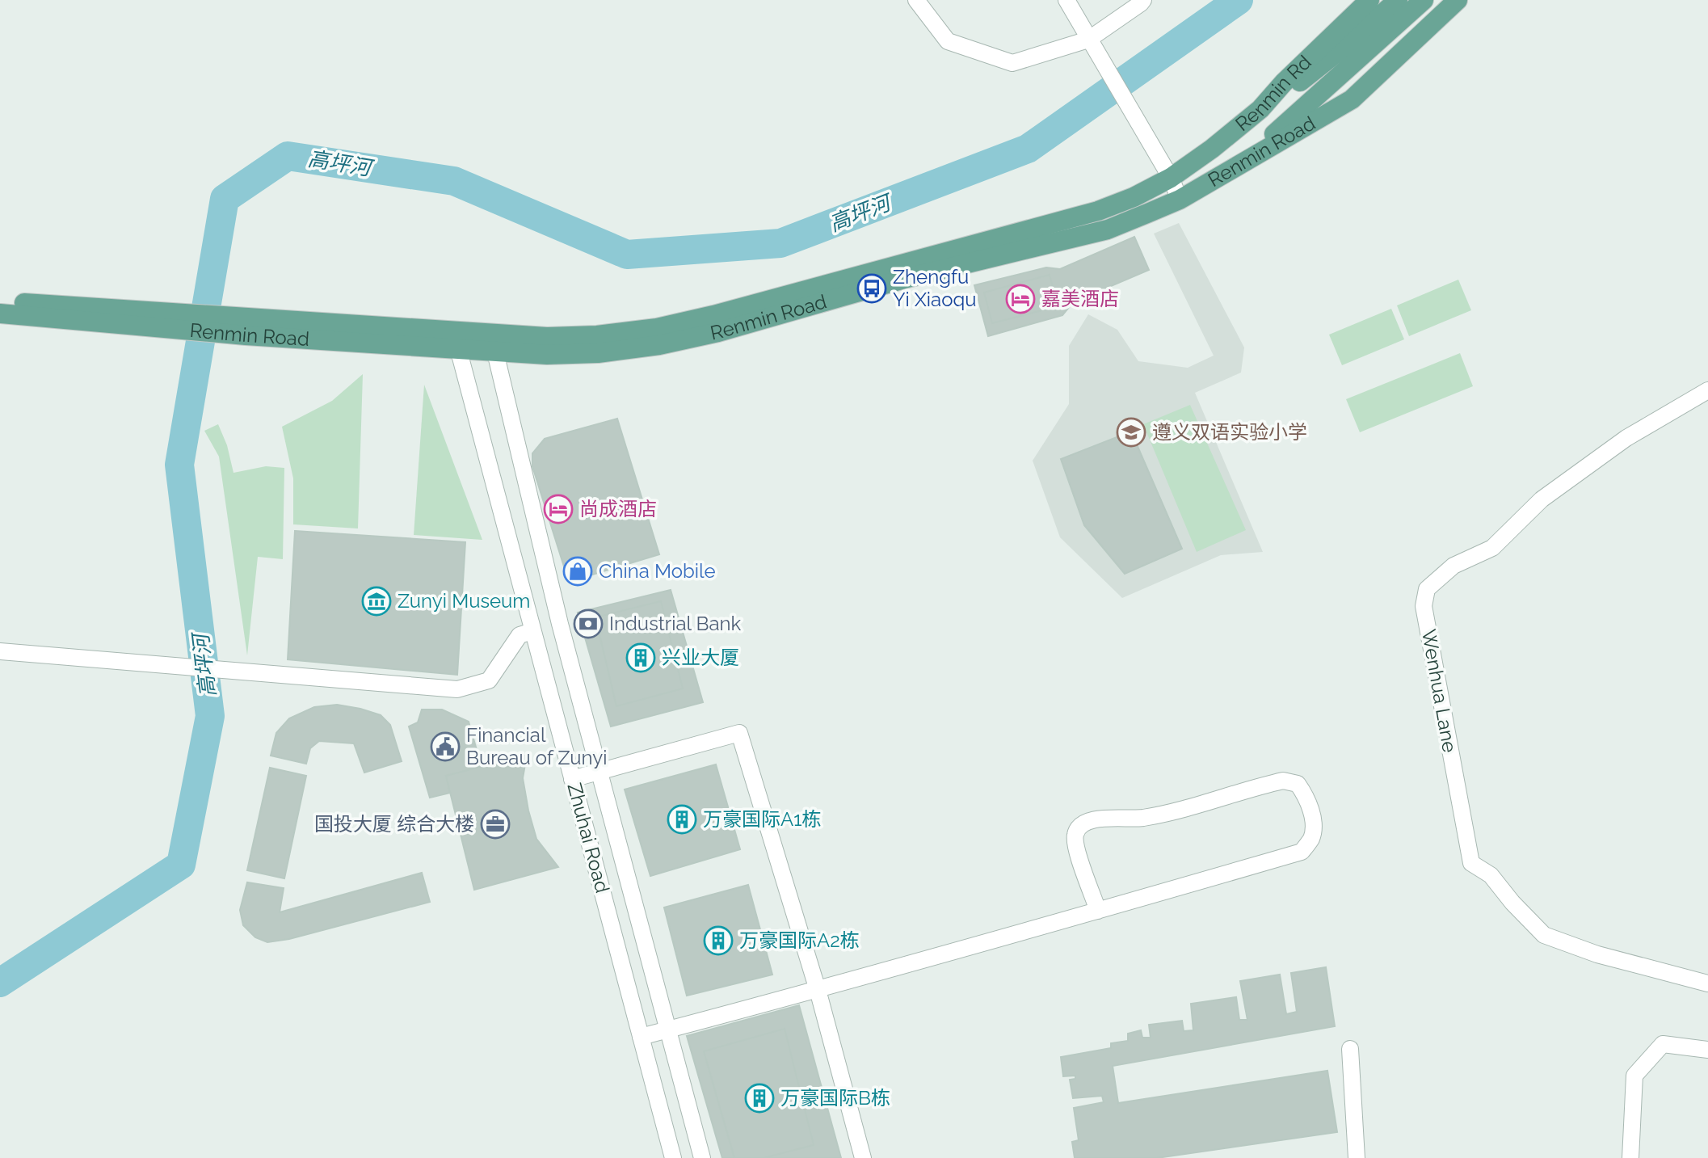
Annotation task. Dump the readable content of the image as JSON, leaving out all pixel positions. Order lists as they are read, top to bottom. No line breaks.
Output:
{"streets":{"main road":["Renmin Rd","Renmin Road"],"street":["Wenhua Lane","Zhuhai Road"]},"crossings":[["Renmin Rd","Renmin Road"],["Renmin Road","Zhuhai Road"]],"water":["高坪河"],"places":{"bus stop":["Zhengfu Yi Xiaoqu"],"hotel":["嘉美酒店","尚成酒店"],"school or university":["遵义双语实验小学"],"shop":["China Mobile"],"museum":["Zunyi Museum"],"bank":["Industrial Bank"],"building":["兴业大厦","万豪国际A1栋","万豪国际A2栋","万豪国际B栋"],"public building":["Financial Bureau of Zunyi"],"office":["国投大厦 综合大楼"]}}
